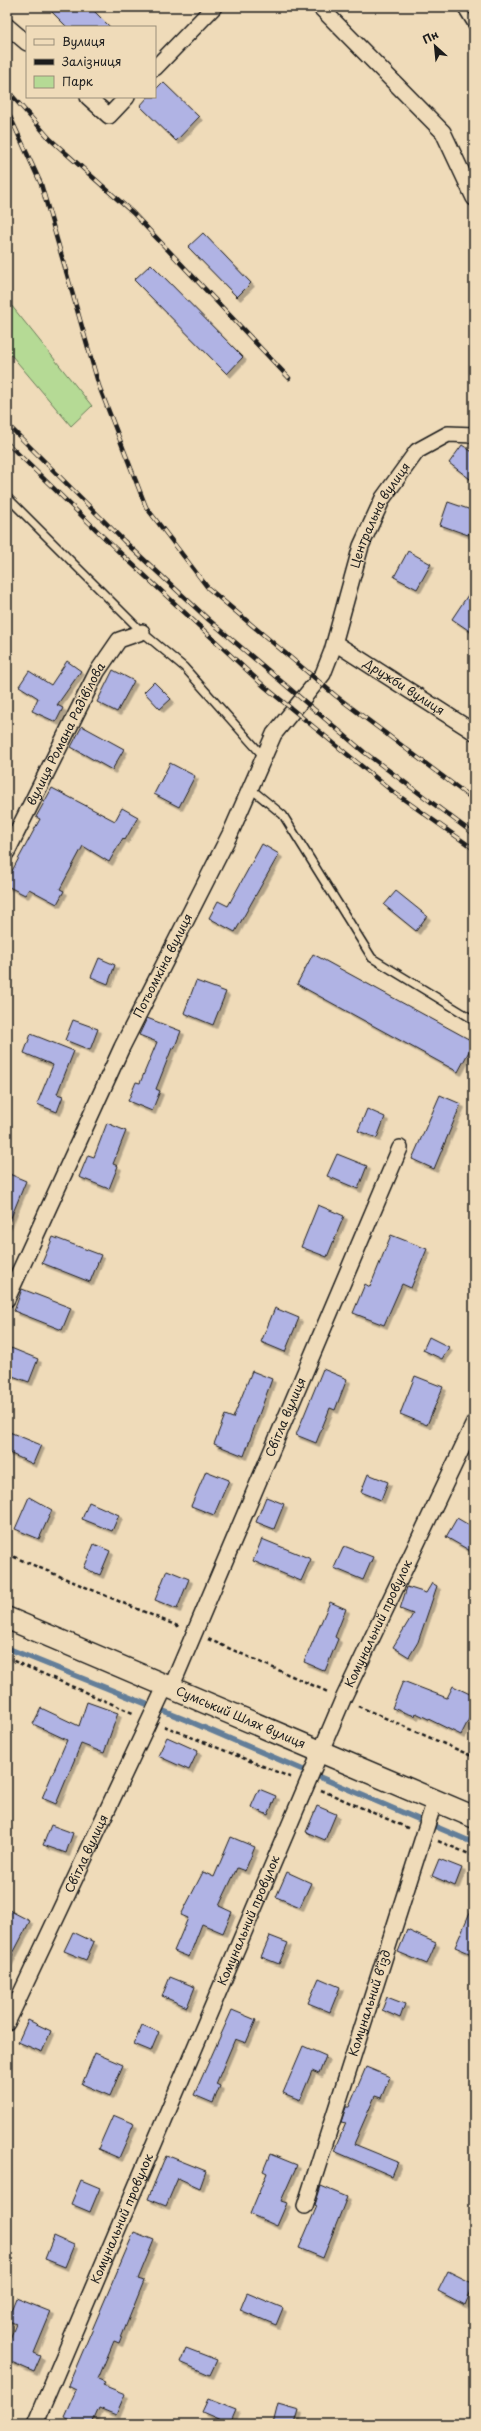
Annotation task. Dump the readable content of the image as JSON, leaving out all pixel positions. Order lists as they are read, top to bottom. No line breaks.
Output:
{"streets":{"main road":["Сумський Шлях вулиця"],"street":["Центральна вулиця","Дружби вулиця","вулиця Романа Радівілова","Потьомкіна вулиця","Світла вулиця","Комунальний провулок","Комунальний в’їзд"]},"crossings":[["Центральна вулиця","Дружби вулиця"],["Центральна вулиця","Потьомкіна вулиця"],["Дружби вулиця","Потьомкіна вулиця"],["Світла вулиця","Сумський Шлях вулиця"],["Комунальний провулок","Сумський Шлях вулиця"],["Сумський Шлях вулиця","Комунальний в’їзд"]],"legend":["Вулиця","Залізниця","Парк"],"north":"top left"}
